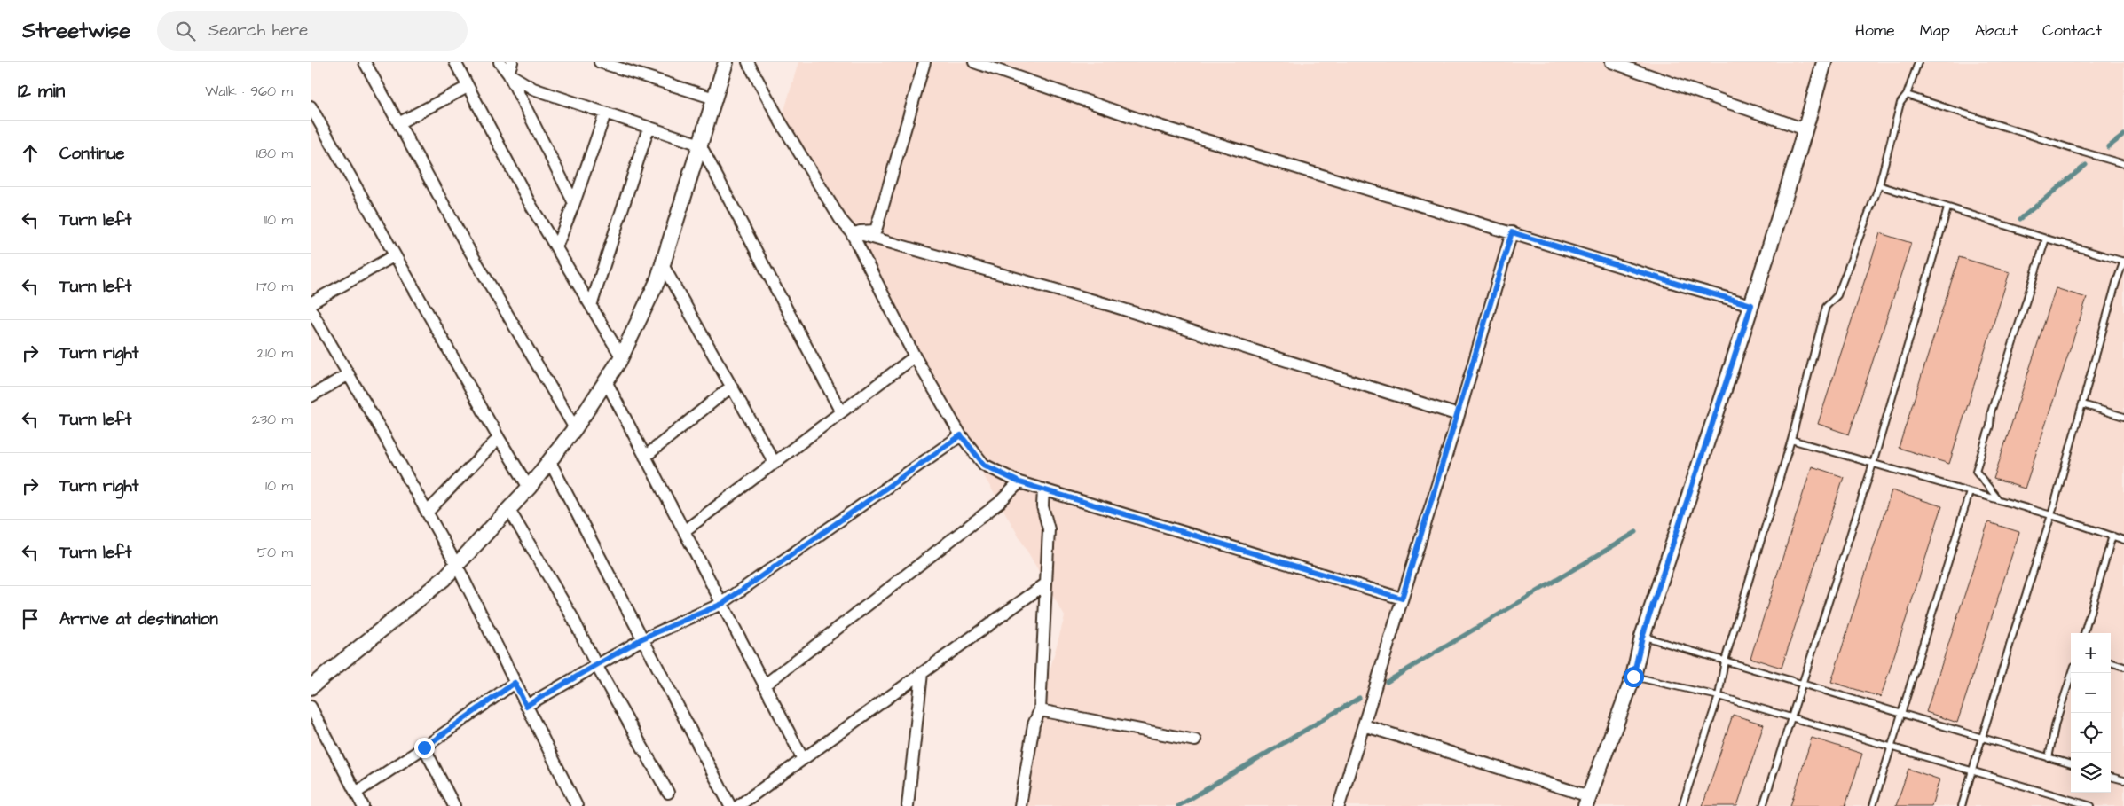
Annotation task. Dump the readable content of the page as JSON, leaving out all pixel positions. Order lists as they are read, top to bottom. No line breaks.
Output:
{"page":{"header":"Streetwise","search":"Search here","nav":["Home","Map","About","Contact"],"heading":["12 min","Walk · 960 m"],"list":[["Continue","180 m"],["Turn left","110 m"],["Turn left","170 m"],["Turn right","210 m"],["Turn left","230 m"],["Turn right","10 m"],["Turn left","50 m"],"Arrive at destination"],"map_buttons":["+","−"]}}
